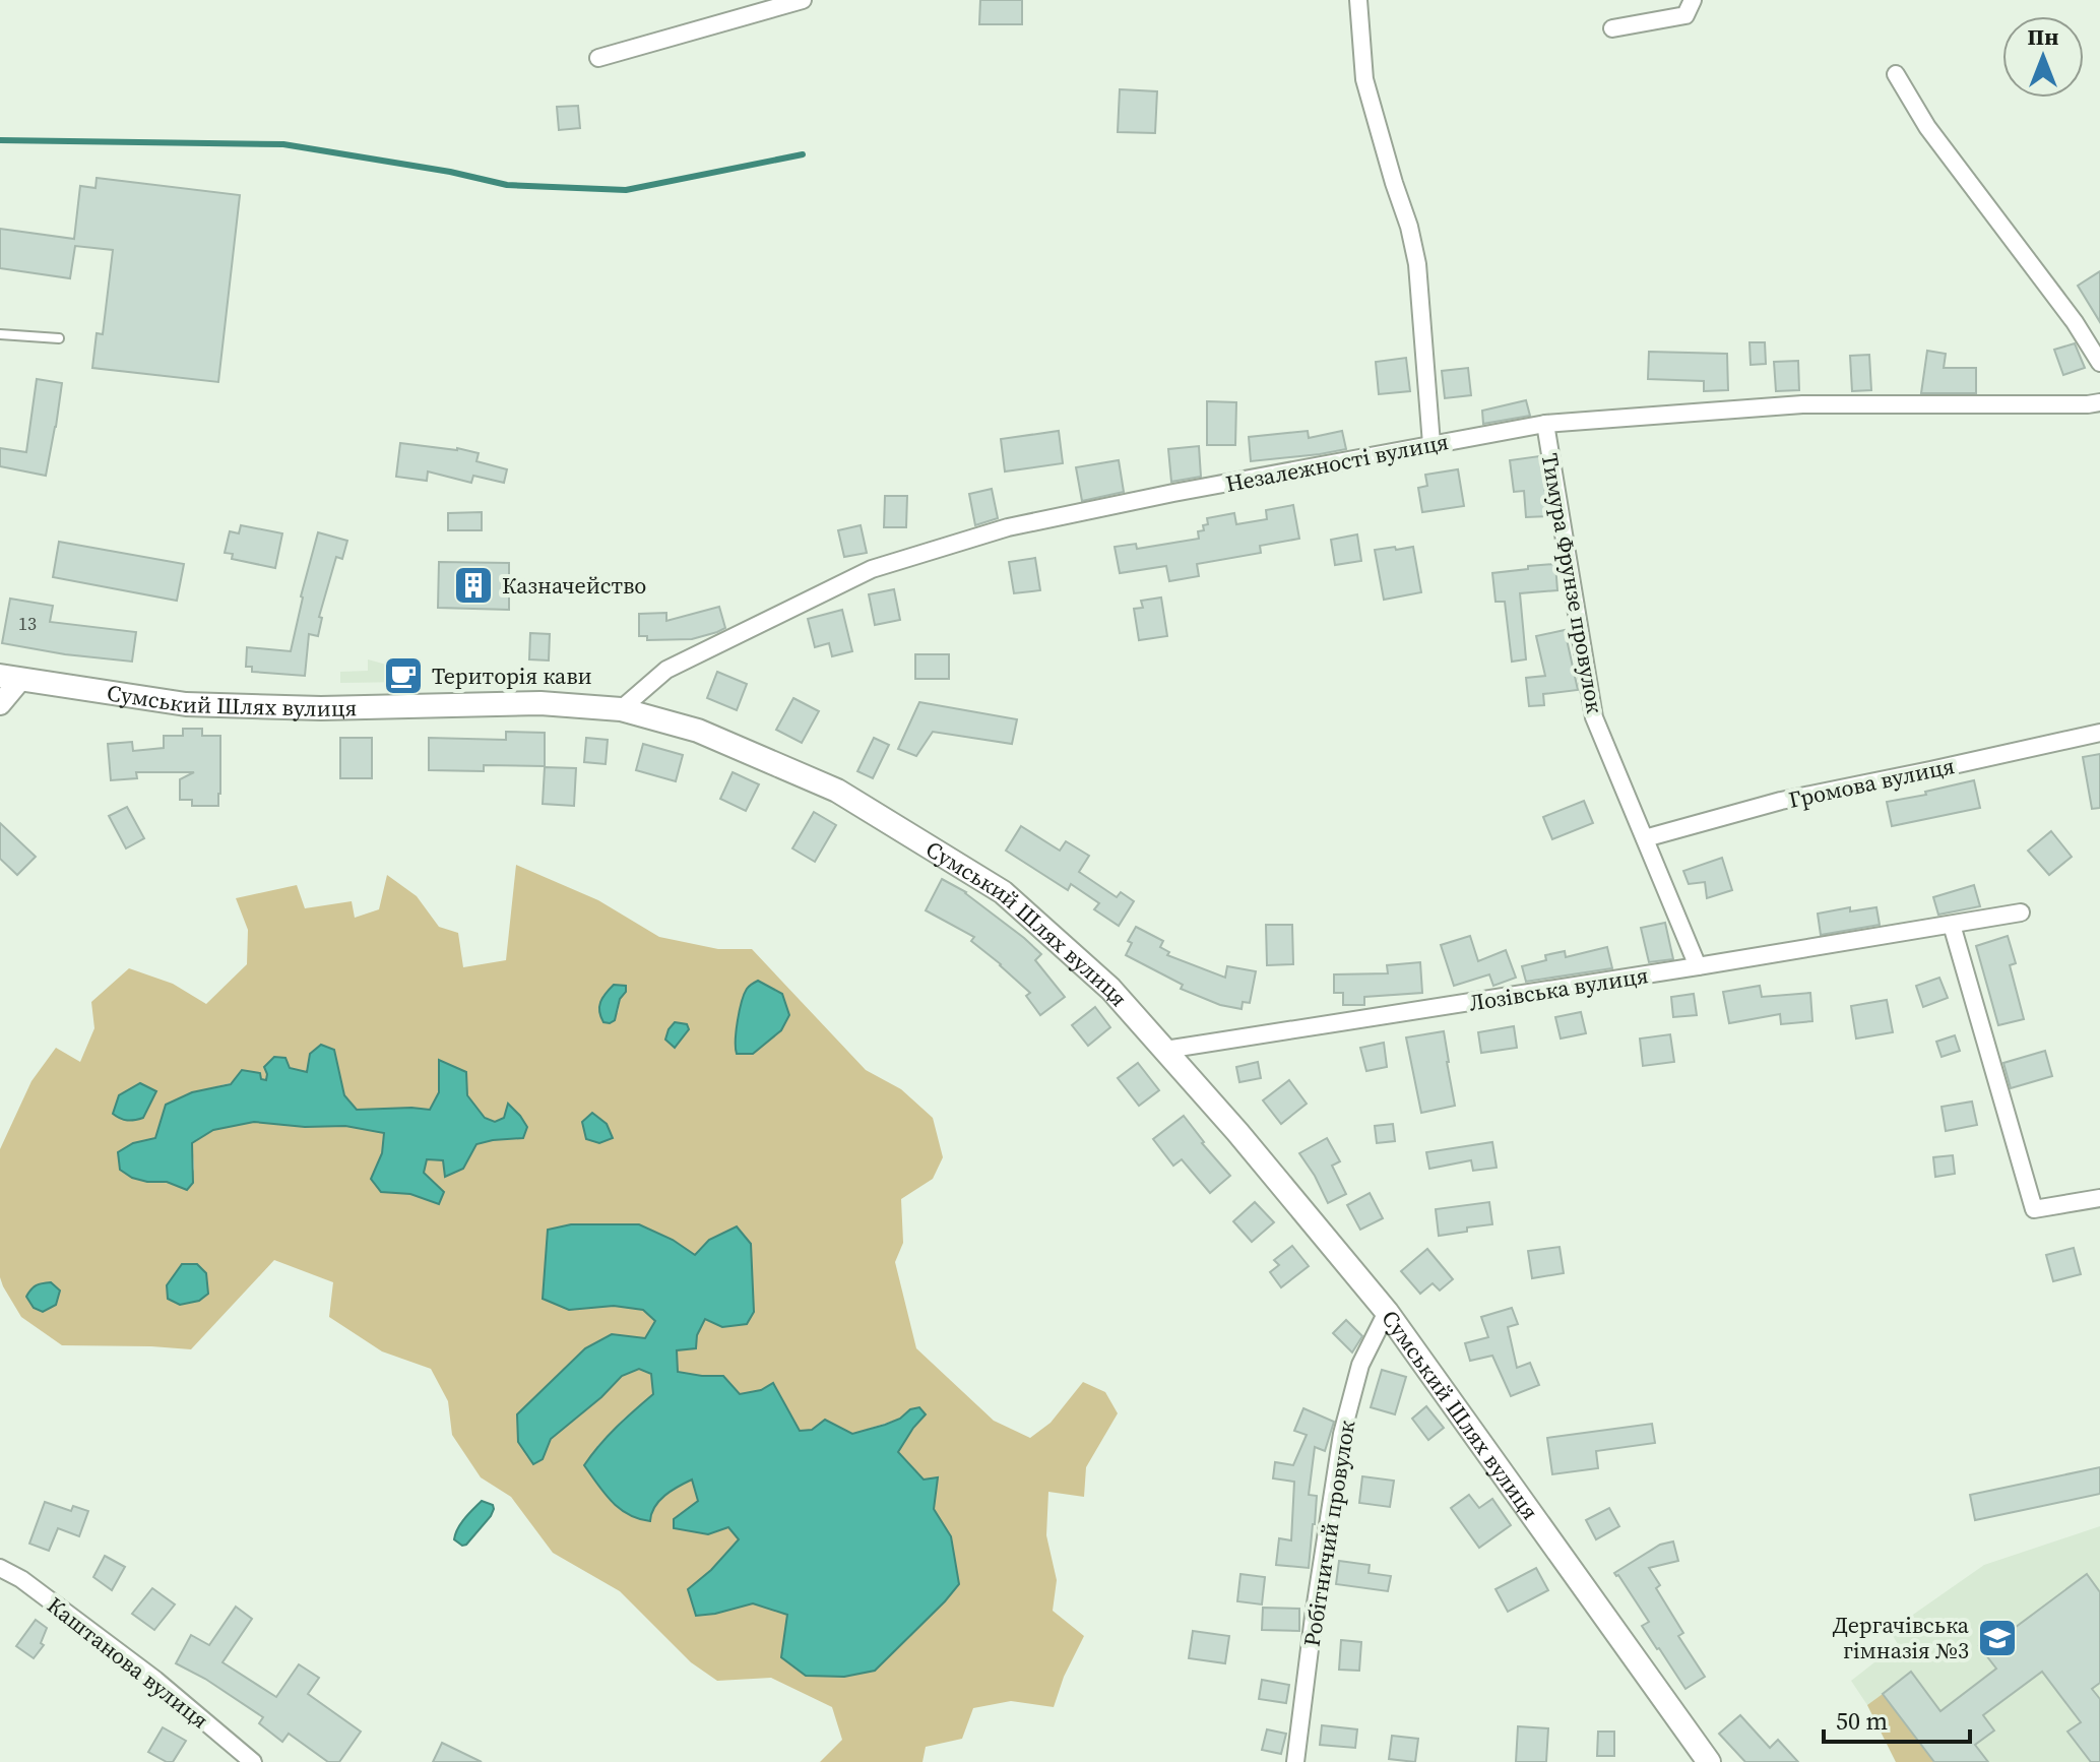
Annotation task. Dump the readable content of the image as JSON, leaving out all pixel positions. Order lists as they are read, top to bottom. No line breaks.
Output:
{"streets":{"main road":["Сумський Шлях вулиця"],"street":["Незалежності вулиця","Тимура Фрунзе провулок","Громова вулиця","Лозівська вулиця","Робітничий провулок","Каштанова вулиця"]},"crossings":[["Незалежності вулиця","Тимура Фрунзе провулок"],["Незалежності вулиця","Сумський Шлях вулиця"],["Тимура Фрунзе провулок","Громова вулиця"],["Тимура Фрунзе провулок","Лозівська вулиця"],["Сумський Шлях вулиця","Лозівська вулиця"],["Сумський Шлях вулиця","Робітничий провулок"]],"places":{"building":["Казначейство"],"cafe":["Територія кави"],"school or university":["Дергачівська гімназія №3"]},"house_numbers":["13"],"scale_bar":"50 m","north":"top"}
